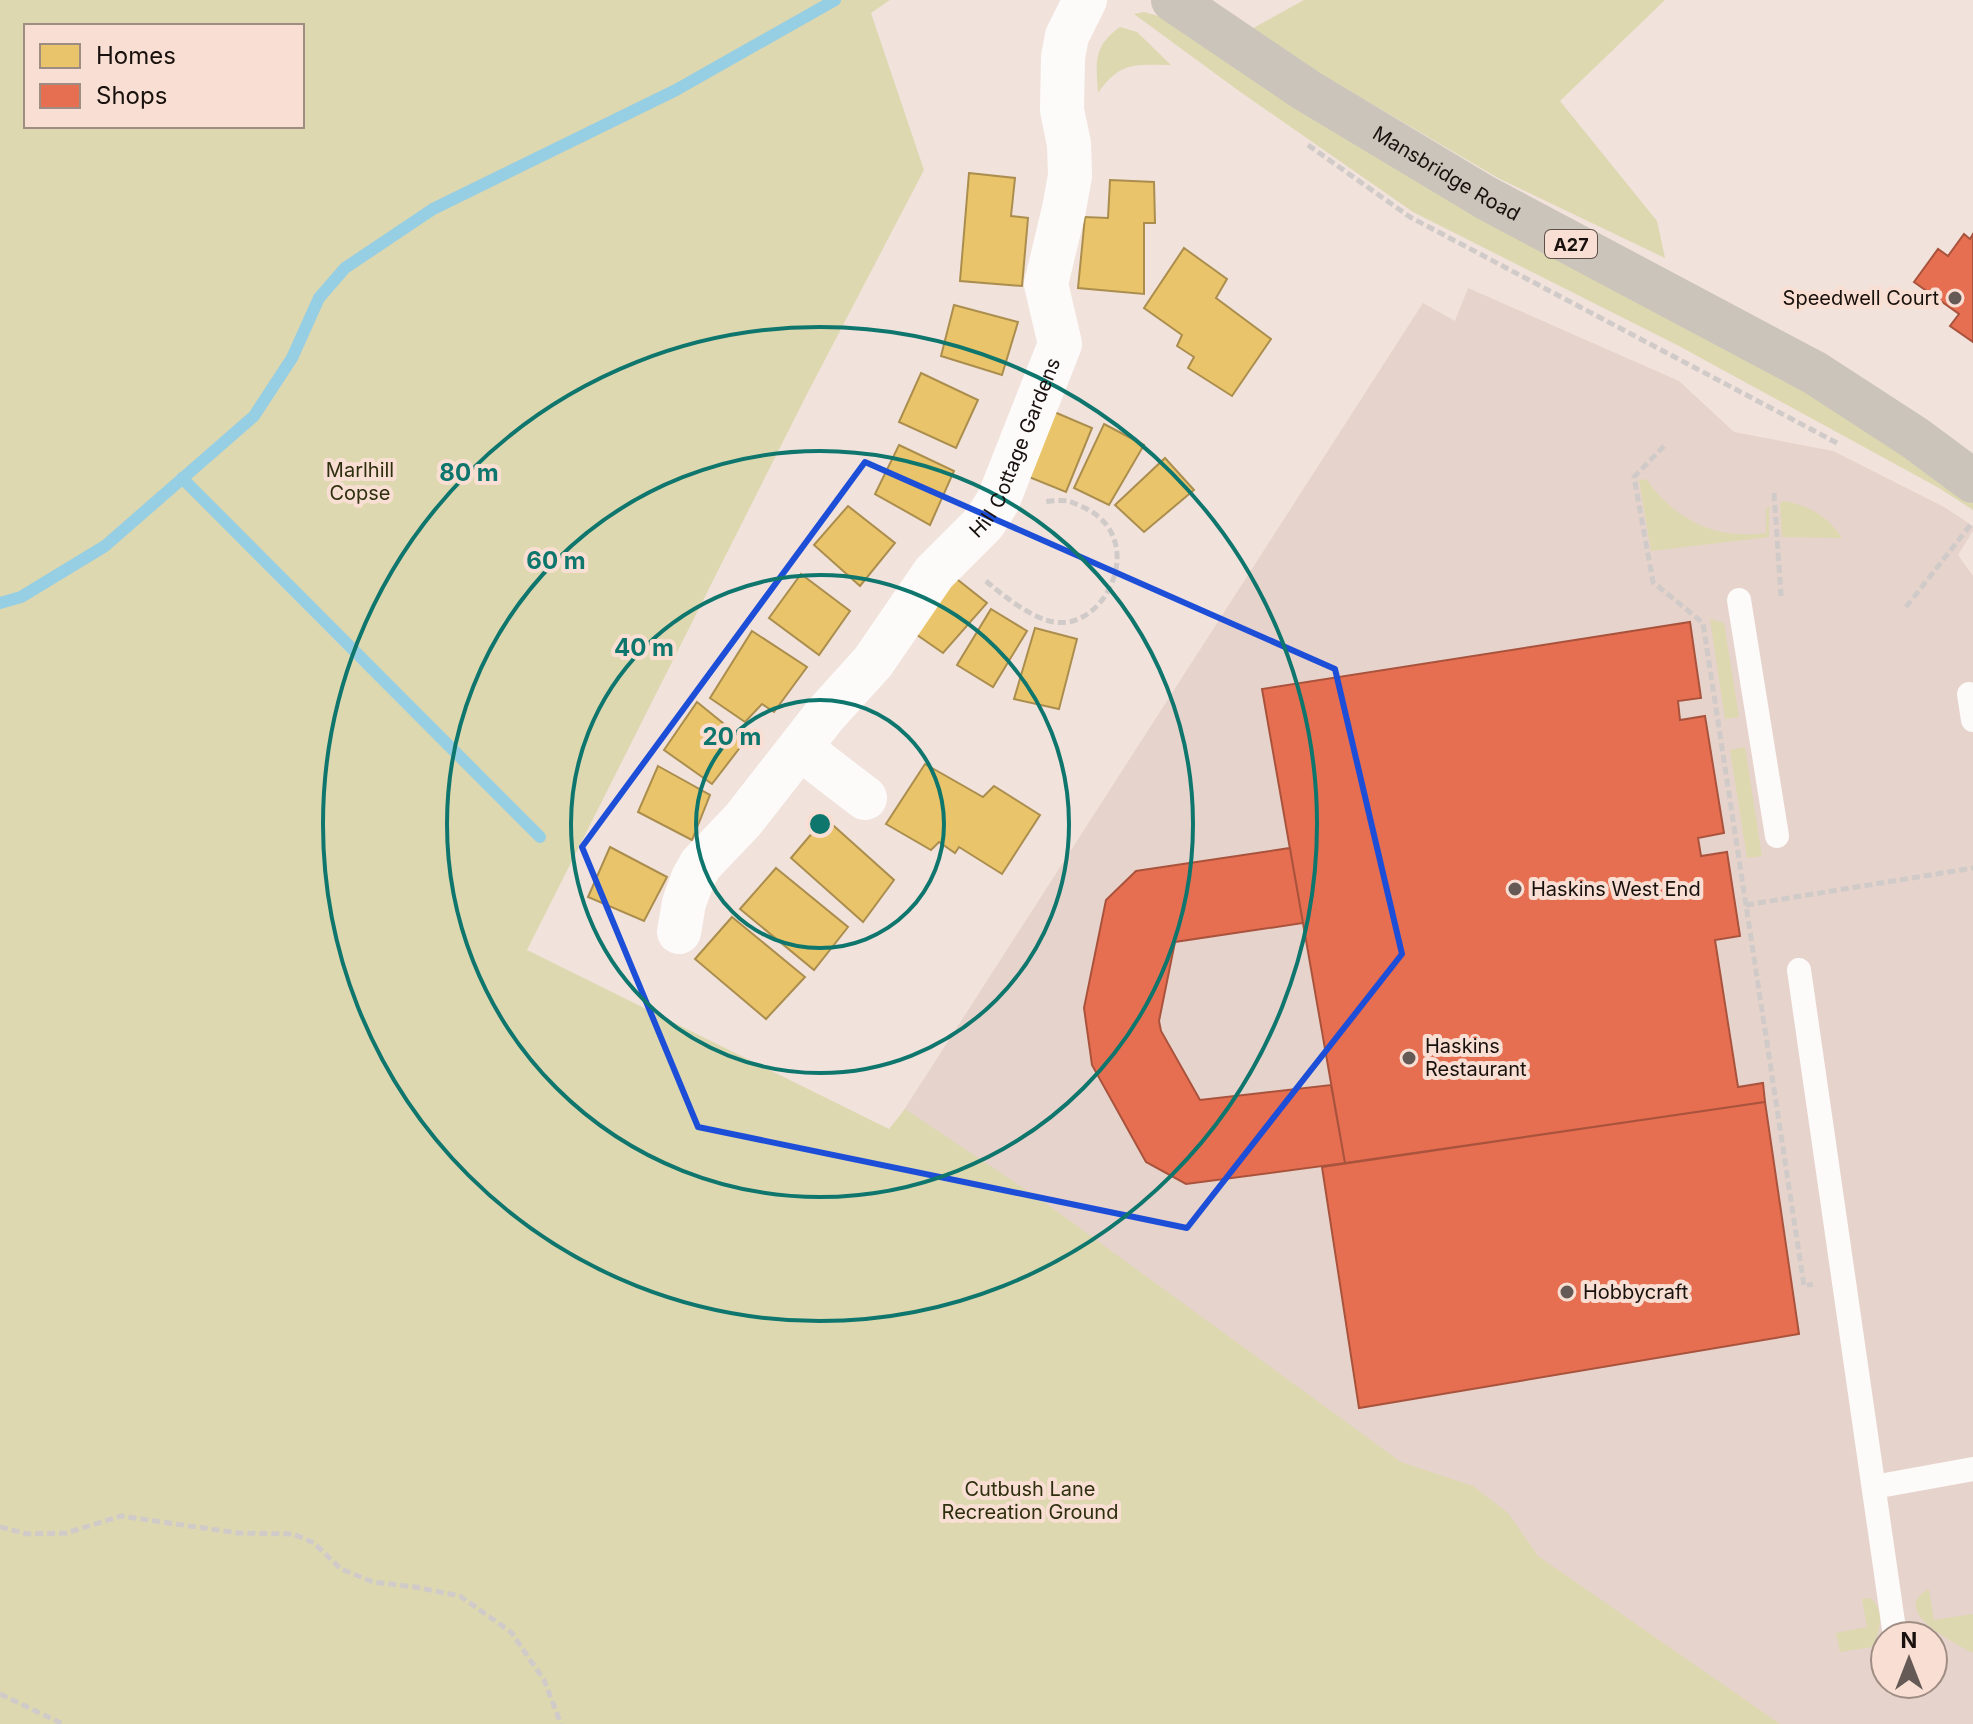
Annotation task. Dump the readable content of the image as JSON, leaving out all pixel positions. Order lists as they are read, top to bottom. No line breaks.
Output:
{"streets":{"main road":["Mansbridge Road","A27"],"street":["Hill Cottage Gardens"]},"parks":["Marlhill Copse","Cutbush Lane Recreation Ground"],"places":["Speedwell Court","Haskins West End","Haskins Restaurant","Hobbycraft"],"legend":["Homes","Shops"],"north":"top","rings":["80 m","60 m","40 m","20 m"]}
